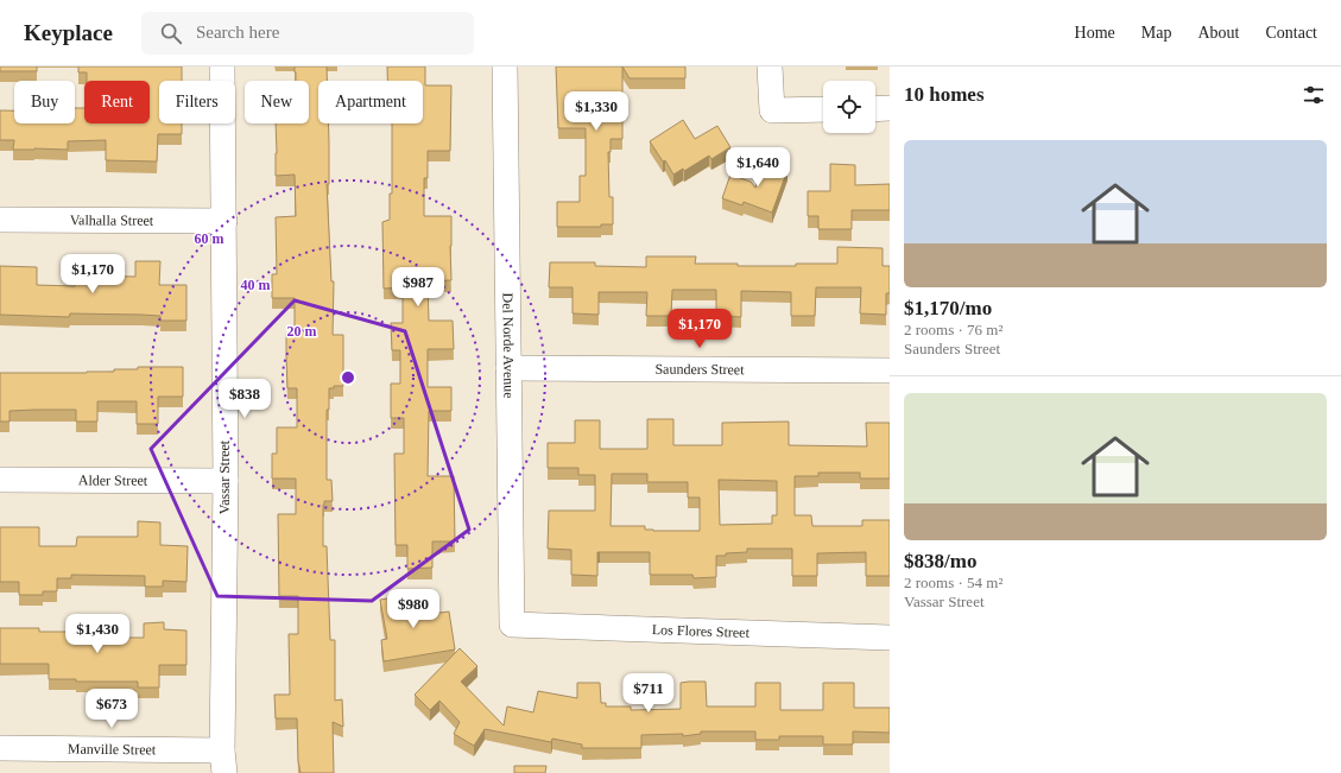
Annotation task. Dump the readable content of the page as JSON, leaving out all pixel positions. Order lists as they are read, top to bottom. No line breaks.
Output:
{"streets":{"street":["Valhalla Street","Del Norde Avenue","Saunders Street","Vassar Street","Alder Street","Los Flores Street","Manville Street"]},"crossings":[["Valhalla Street","Vassar Street"],["Del Norde Avenue","Saunders Street"],["Del Norde Avenue","Los Flores Street"],["Vassar Street","Alder Street"],["Vassar Street","Manville Street"]],"page":{"header":"Keyplace","search":"Search here","nav":["Home","Map","About","Contact"],"heading":"10 homes","chip":["Buy","Rent","Filters","New","Apartment"],"price":["$1,330","$1,640","$1,170","$987","$1,170","$838","$980","$1,430","$711","$673"],"list":[{"name":"$1,170/mo","note":"2 rooms · 76 m² · Saunders Street"},{"name":"$838/mo","note":"2 rooms · 54 m² · Vassar Street"}]},"rings":["60 m","40 m","20 m"]}
